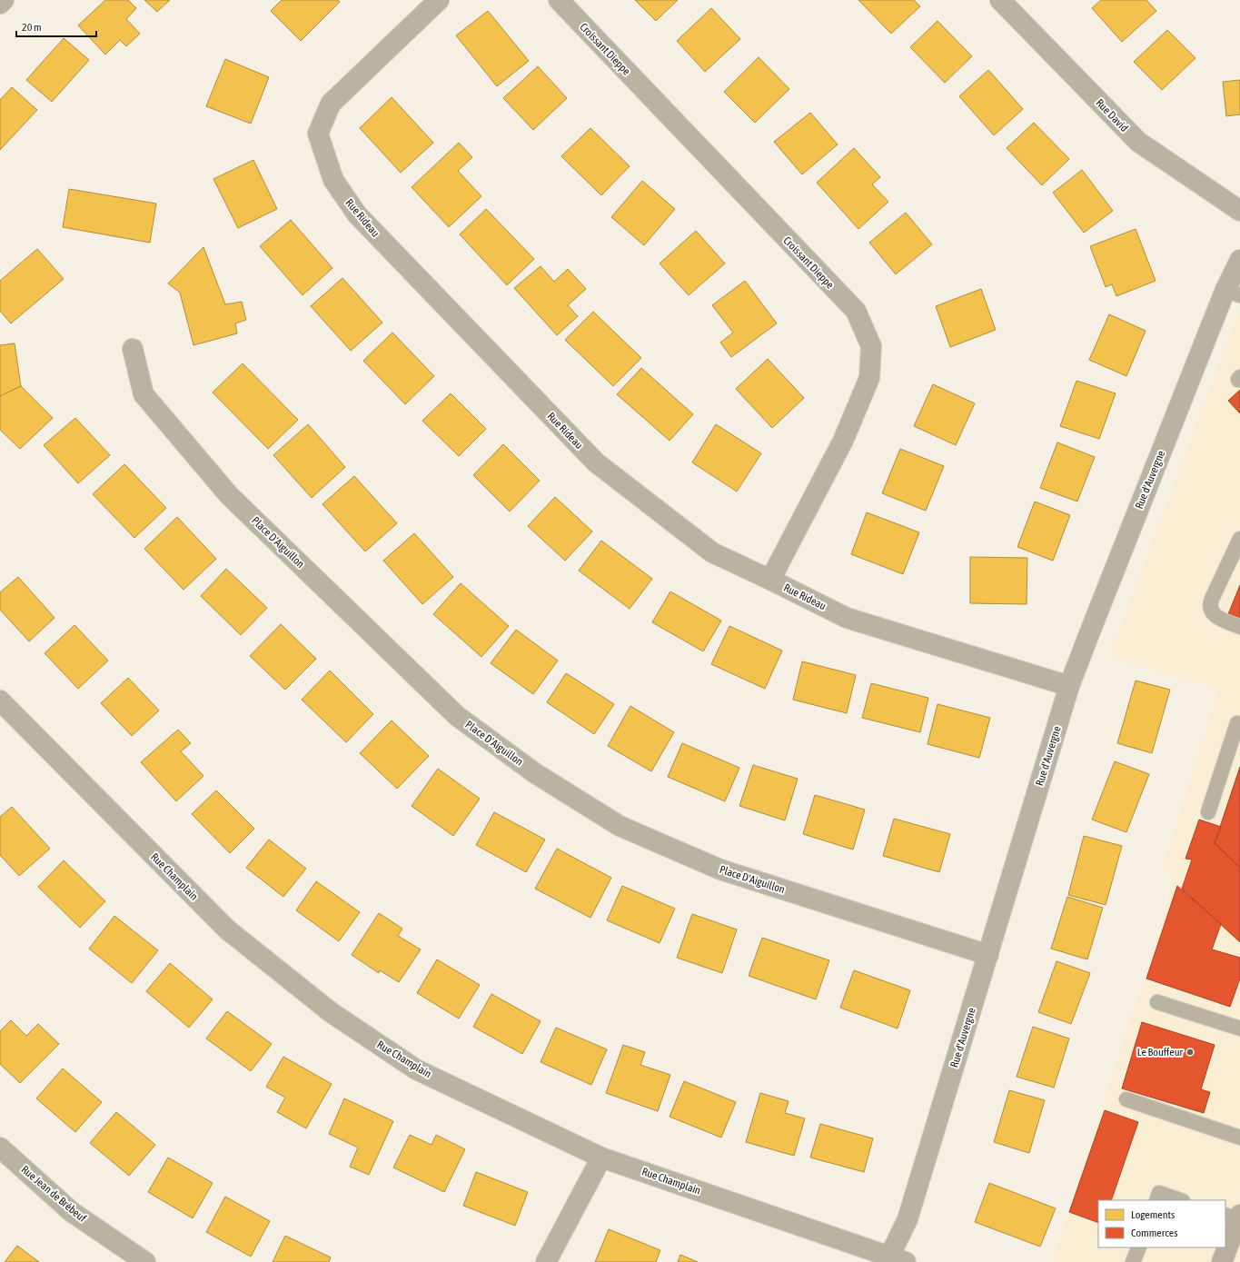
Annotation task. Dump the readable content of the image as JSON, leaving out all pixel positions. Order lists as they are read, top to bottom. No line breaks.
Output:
{"streets":{"street":["Croissant Dieppe","Rue David","Rue Rideau","Rue d'Auvergne","Place D'Aiguillon","Rue Champlain","Rue Jean de Brébeuf"]},"crossings":[["Croissant Dieppe","Rue Rideau"],["Rue Rideau","Rue d'Auvergne"],["Rue d'Auvergne","Place D'Aiguillon"],["Rue d'Auvergne","Rue Champlain"]],"places":["Le Bouffeur"],"legend":["Logements","Commerces"],"scale_bar":"20 m"}
